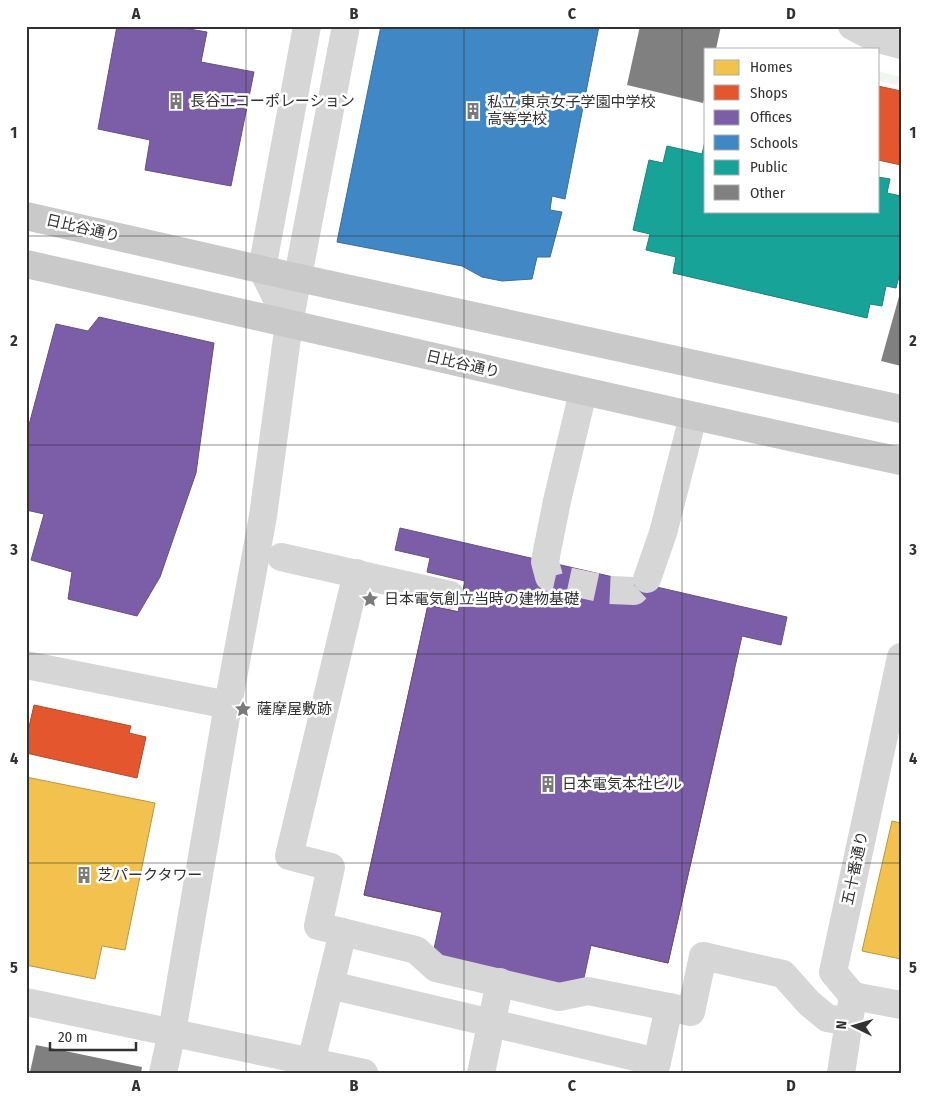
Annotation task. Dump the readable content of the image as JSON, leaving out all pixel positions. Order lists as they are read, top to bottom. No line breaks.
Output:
{"streets":{"main road":["日比谷通り"],"street":["五十番通り"]},"places":{"building":["長谷工コーポレーション","私立 東京女子学園中学校 高等学校","日本電気本社ビル","芝パークタワー"],"place":["日本電気創立当時の建物基礎","薩摩屋敷跡"]},"legend":["Homes","Shops","Offices","Schools","Public","Other"],"scale_bar":"20 m","north":"left","grid":{"columns":["A","B","C","D"],"rows":["1","2","3","4","5"]}}
